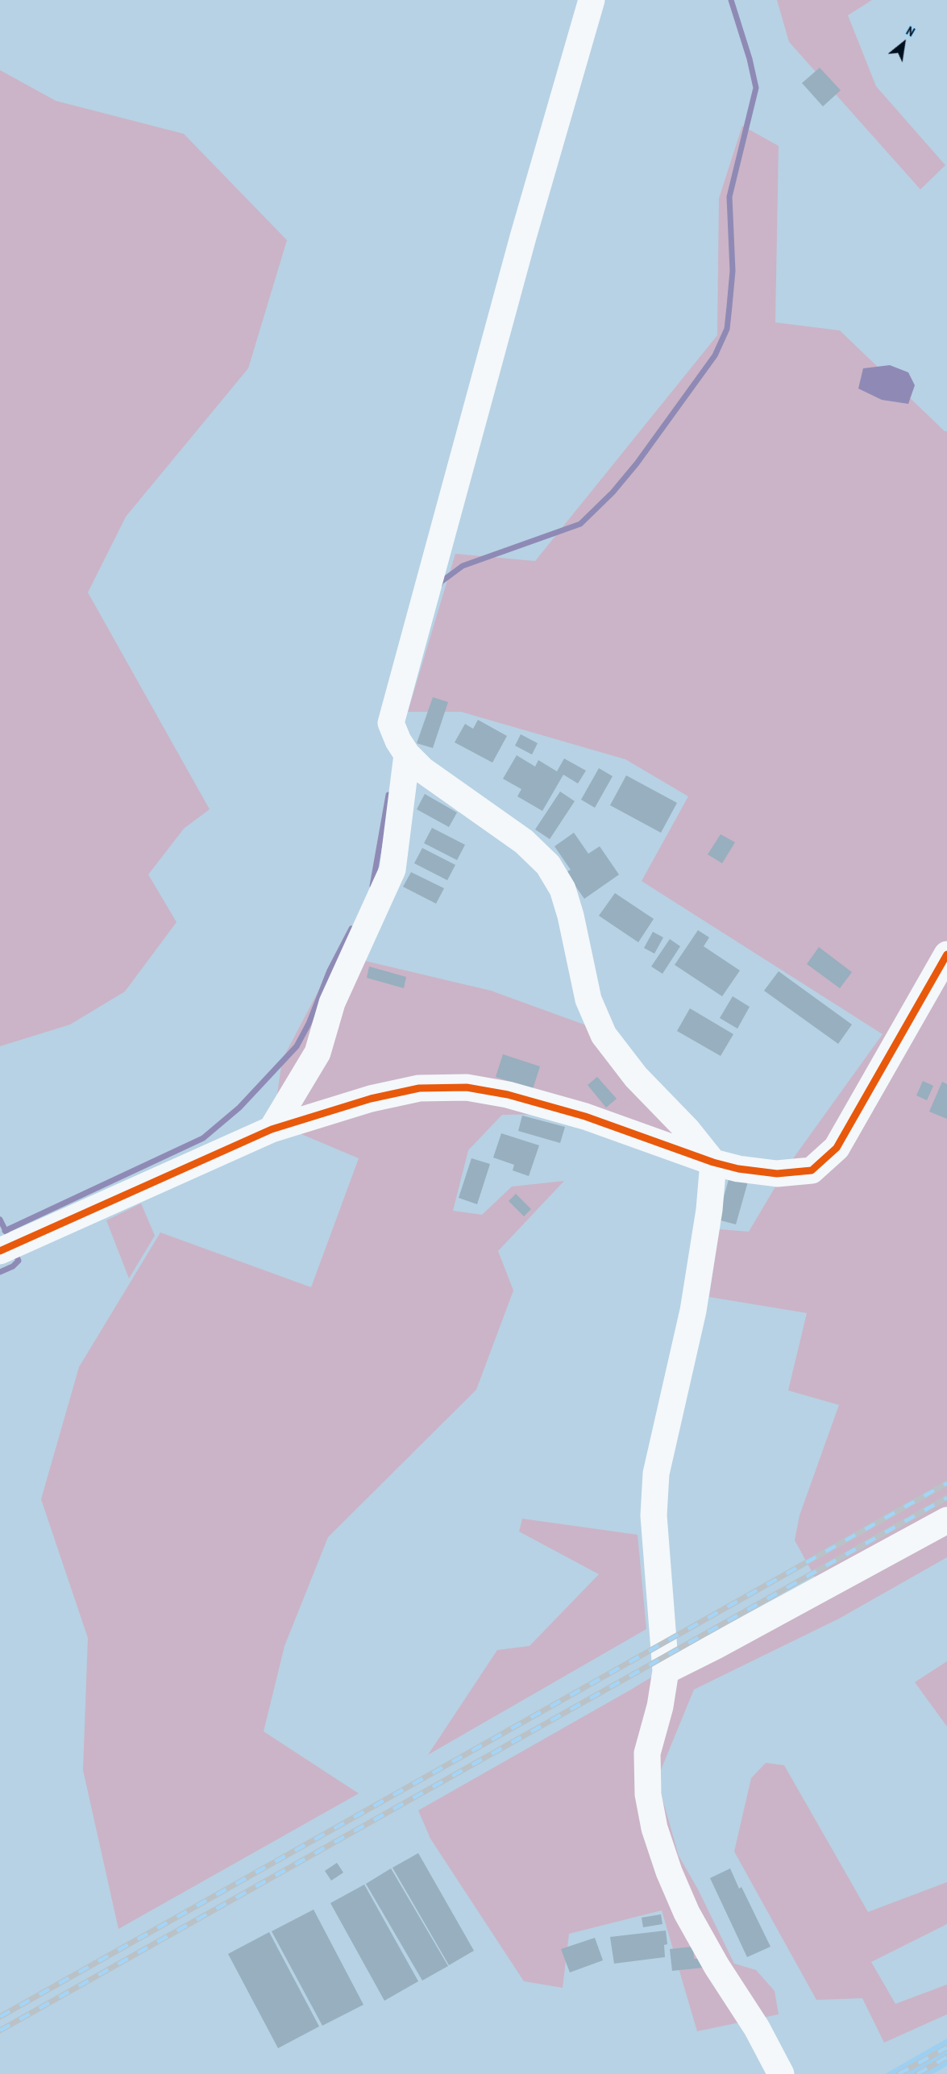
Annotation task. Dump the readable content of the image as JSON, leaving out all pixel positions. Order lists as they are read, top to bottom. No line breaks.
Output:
{"north":"top right"}
